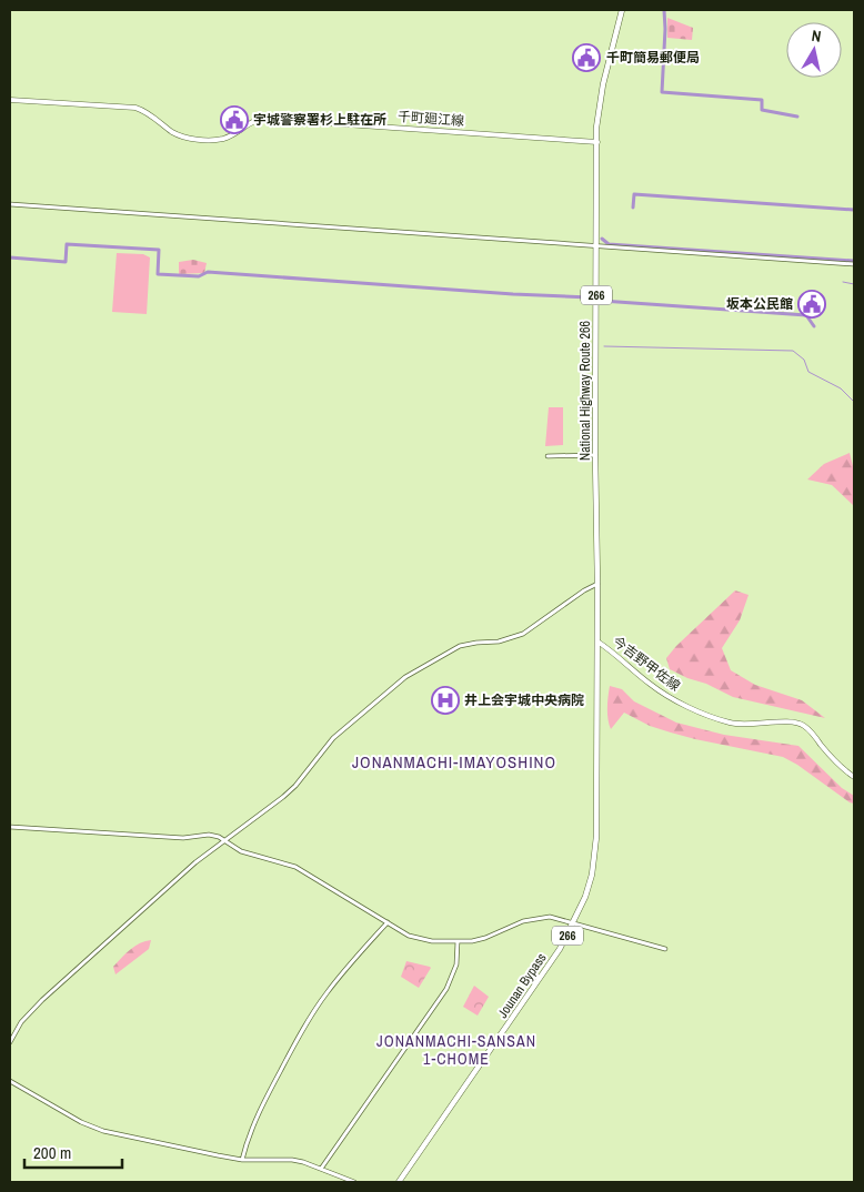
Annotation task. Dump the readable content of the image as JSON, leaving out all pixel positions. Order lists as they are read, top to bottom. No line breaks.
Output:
{"streets":{"highway":["266","National Highway Route 266","Jounan Bypass"],"main road":["千町廻江線","今吉野甲佐線"]},"crossings":[["千町廻江線","National Highway Route 266"],["National Highway Route 266","今吉野甲佐線"],["National Highway Route 266","Jounan Bypass"],["今吉野甲佐線","Jounan Bypass"]],"districts":["JONANMACHI-IMAYOSHINO","JONANMACHI-SANSAN 1-CHOME"],"places":{"public building":["千町簡易郵便局","宇城警察署杉上駐在所","坂本公民館"],"hospital":["井上会宇城中央病院"]},"scale_bar":"200 m","north":"top"}
